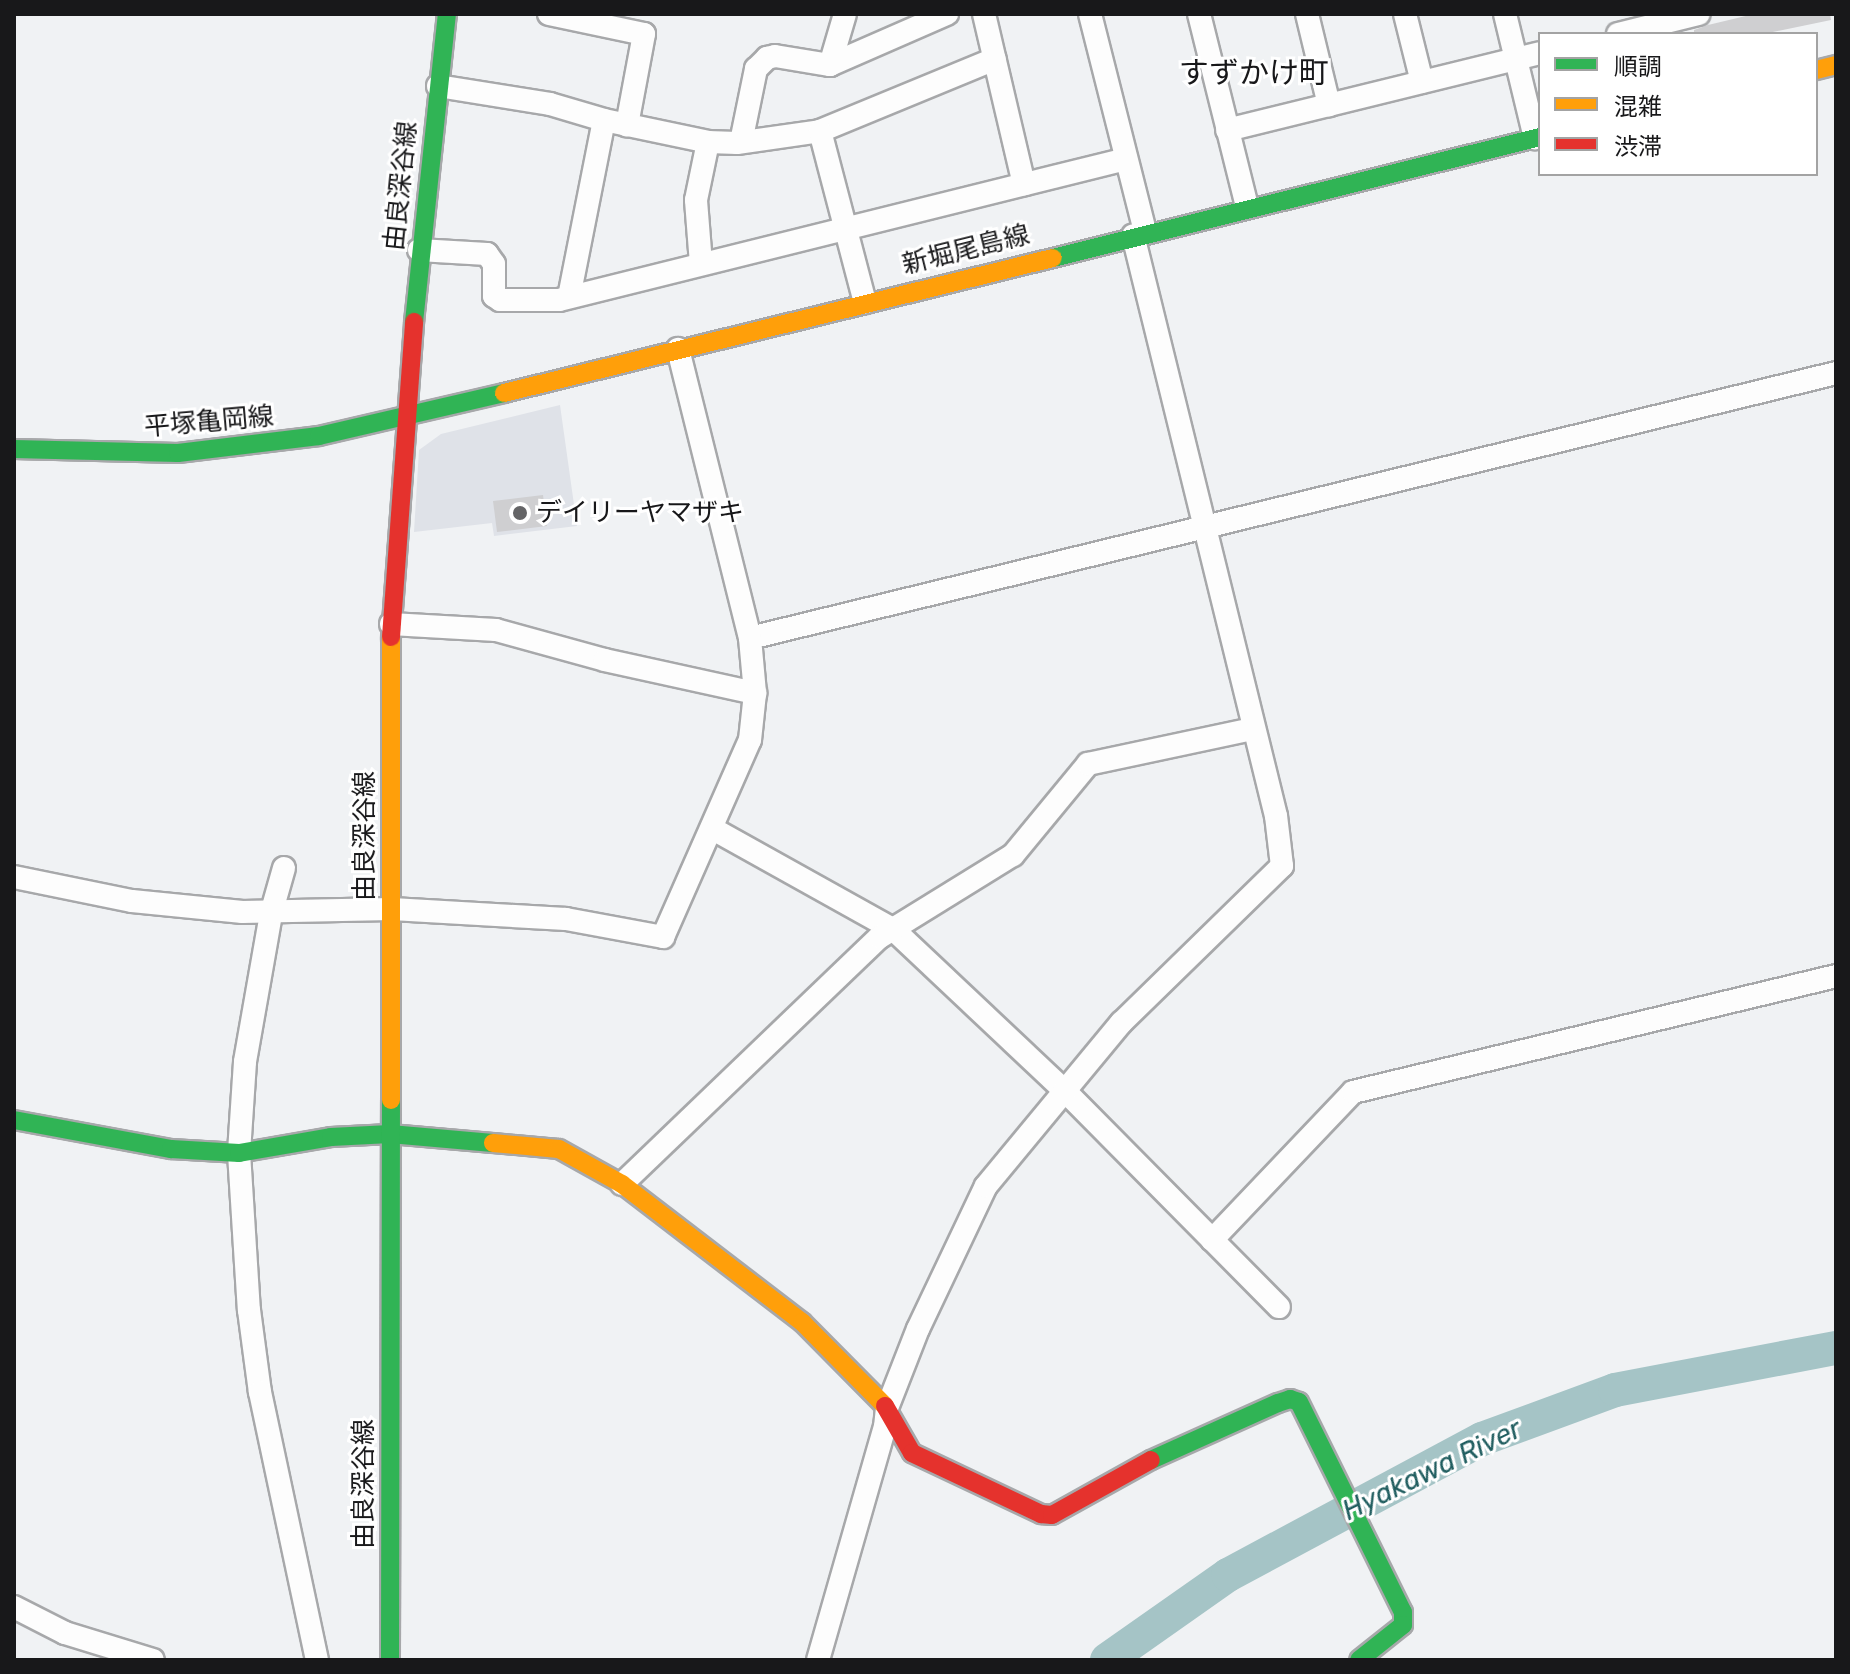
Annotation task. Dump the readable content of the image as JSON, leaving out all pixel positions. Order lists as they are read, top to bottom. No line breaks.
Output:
{"streets":{"main road":["由良深谷線","新堀尾島線","平塚亀岡線"]},"crossings":[["由良深谷線","新堀尾島線"],["由良深谷線","平塚亀岡線"],["新堀尾島線","平塚亀岡線"]],"districts":["すずかけ町"],"water":["Hyakawa River"],"places":["デイリーヤマザキ"],"legend":["順調","混雑","渋滞"]}
